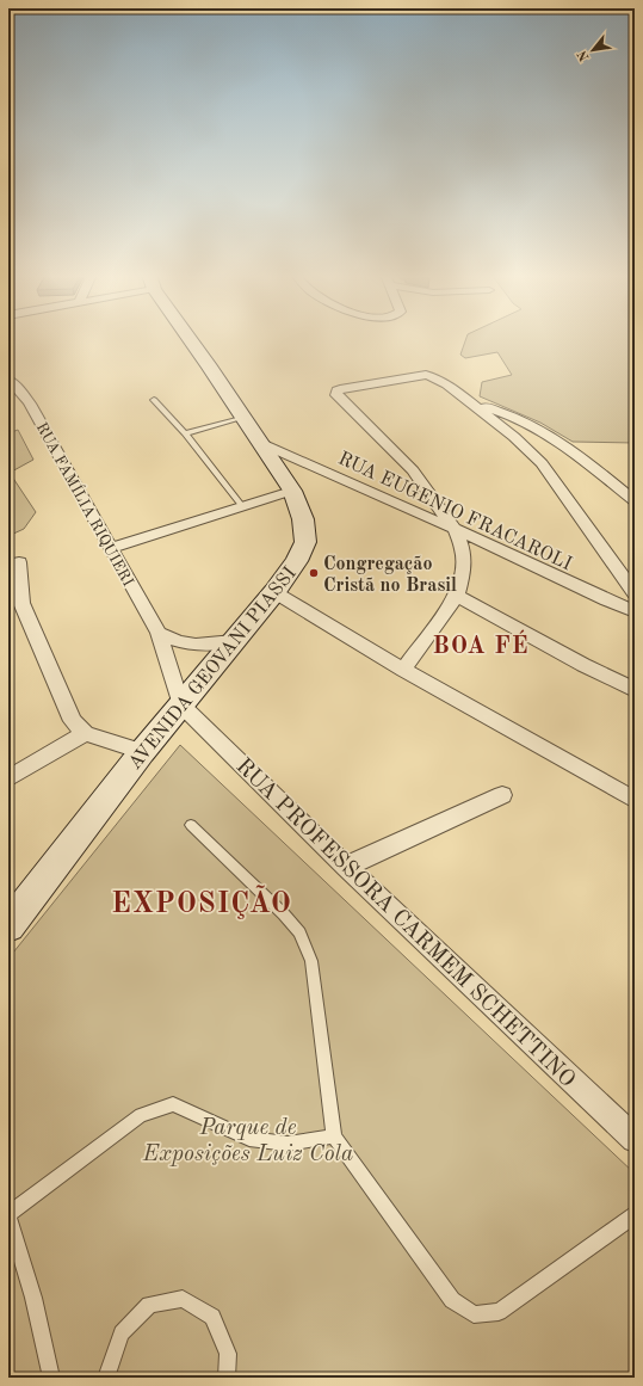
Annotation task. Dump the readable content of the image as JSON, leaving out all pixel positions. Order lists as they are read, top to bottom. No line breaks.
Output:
{"streets":{"main road":["AVENIDA GEOVANI PIASSI"],"street":["RUA FAMÍLIA RIQUIERI","RUA EUGENIO FRACAROLI","RUA PROFESSORA CARMEM SCHETTINO"]},"crossings":[["RUA FAMÍLIA RIQUIERI","AVENIDA GEOVANI PIASSI"],["RUA FAMÍLIA RIQUIERI","RUA PROFESSORA CARMEM SCHETTINO"],["RUA EUGENIO FRACAROLI","AVENIDA GEOVANI PIASSI"],["AVENIDA GEOVANI PIASSI","RUA PROFESSORA CARMEM SCHETTINO"]],"districts":["BOA FÉ","EXPOSIÇÃO"],"parks":["Parque de Exposições Luiz Cola"],"places":["Congregação Cristã no Brasil"],"north":"bottom left"}
